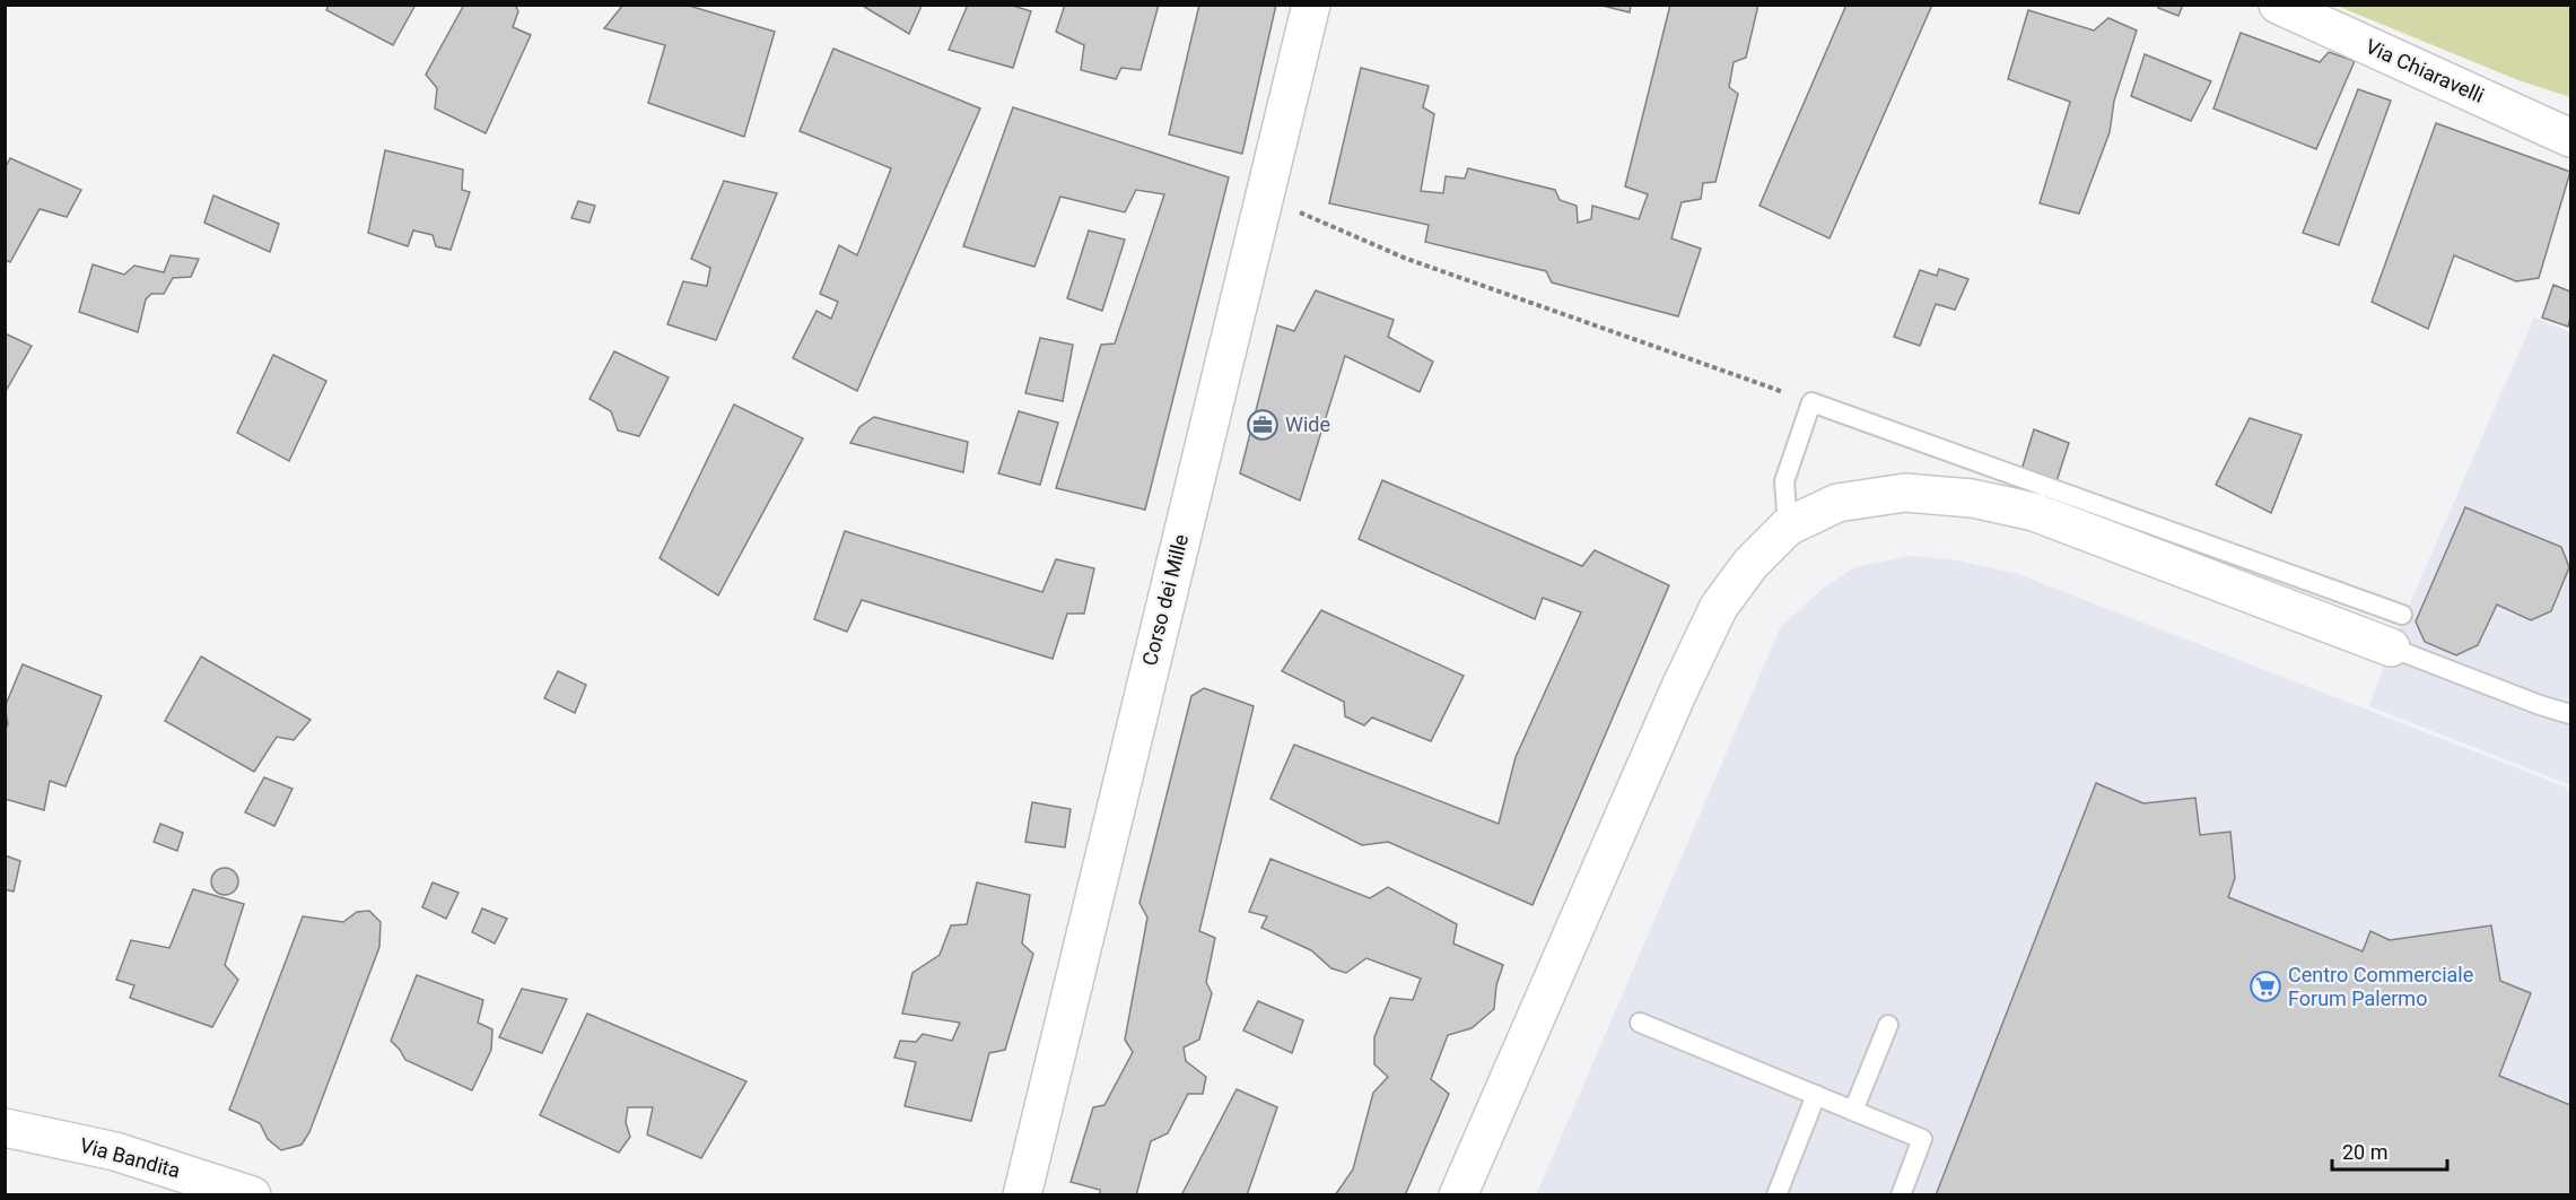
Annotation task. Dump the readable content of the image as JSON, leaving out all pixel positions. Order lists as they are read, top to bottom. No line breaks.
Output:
{"streets":{"street":["Via Chiaravelli","Corso dei Mille","Via Bandita"]},"places":{"office":["Wide"],"supermarket":["Centro Commerciale Forum Palermo"]},"scale_bar":"20 m"}
